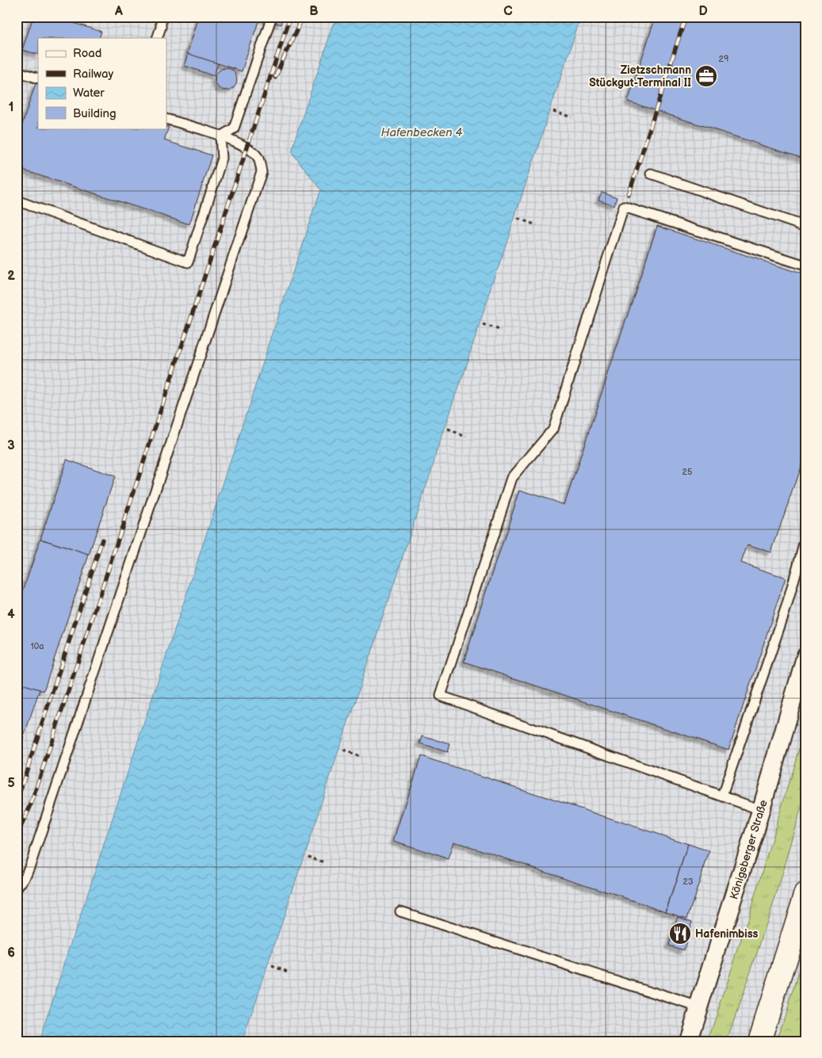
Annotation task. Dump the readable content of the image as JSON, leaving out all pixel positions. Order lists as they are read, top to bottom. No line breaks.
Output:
{"streets":{"street":["Königsberger Straße"]},"water":["Hafenbecken 4"],"places":{"office":["Zietzschmann Stückgut-Terminal II"],"restaurant":["Hafenimbiss"]},"house_numbers":["29","25","10a","23"],"legend":["Road","Railway","Water","Building"],"grid":{"columns":["A","B","C","D"],"rows":["1","2","3","4","5","6"]}}
